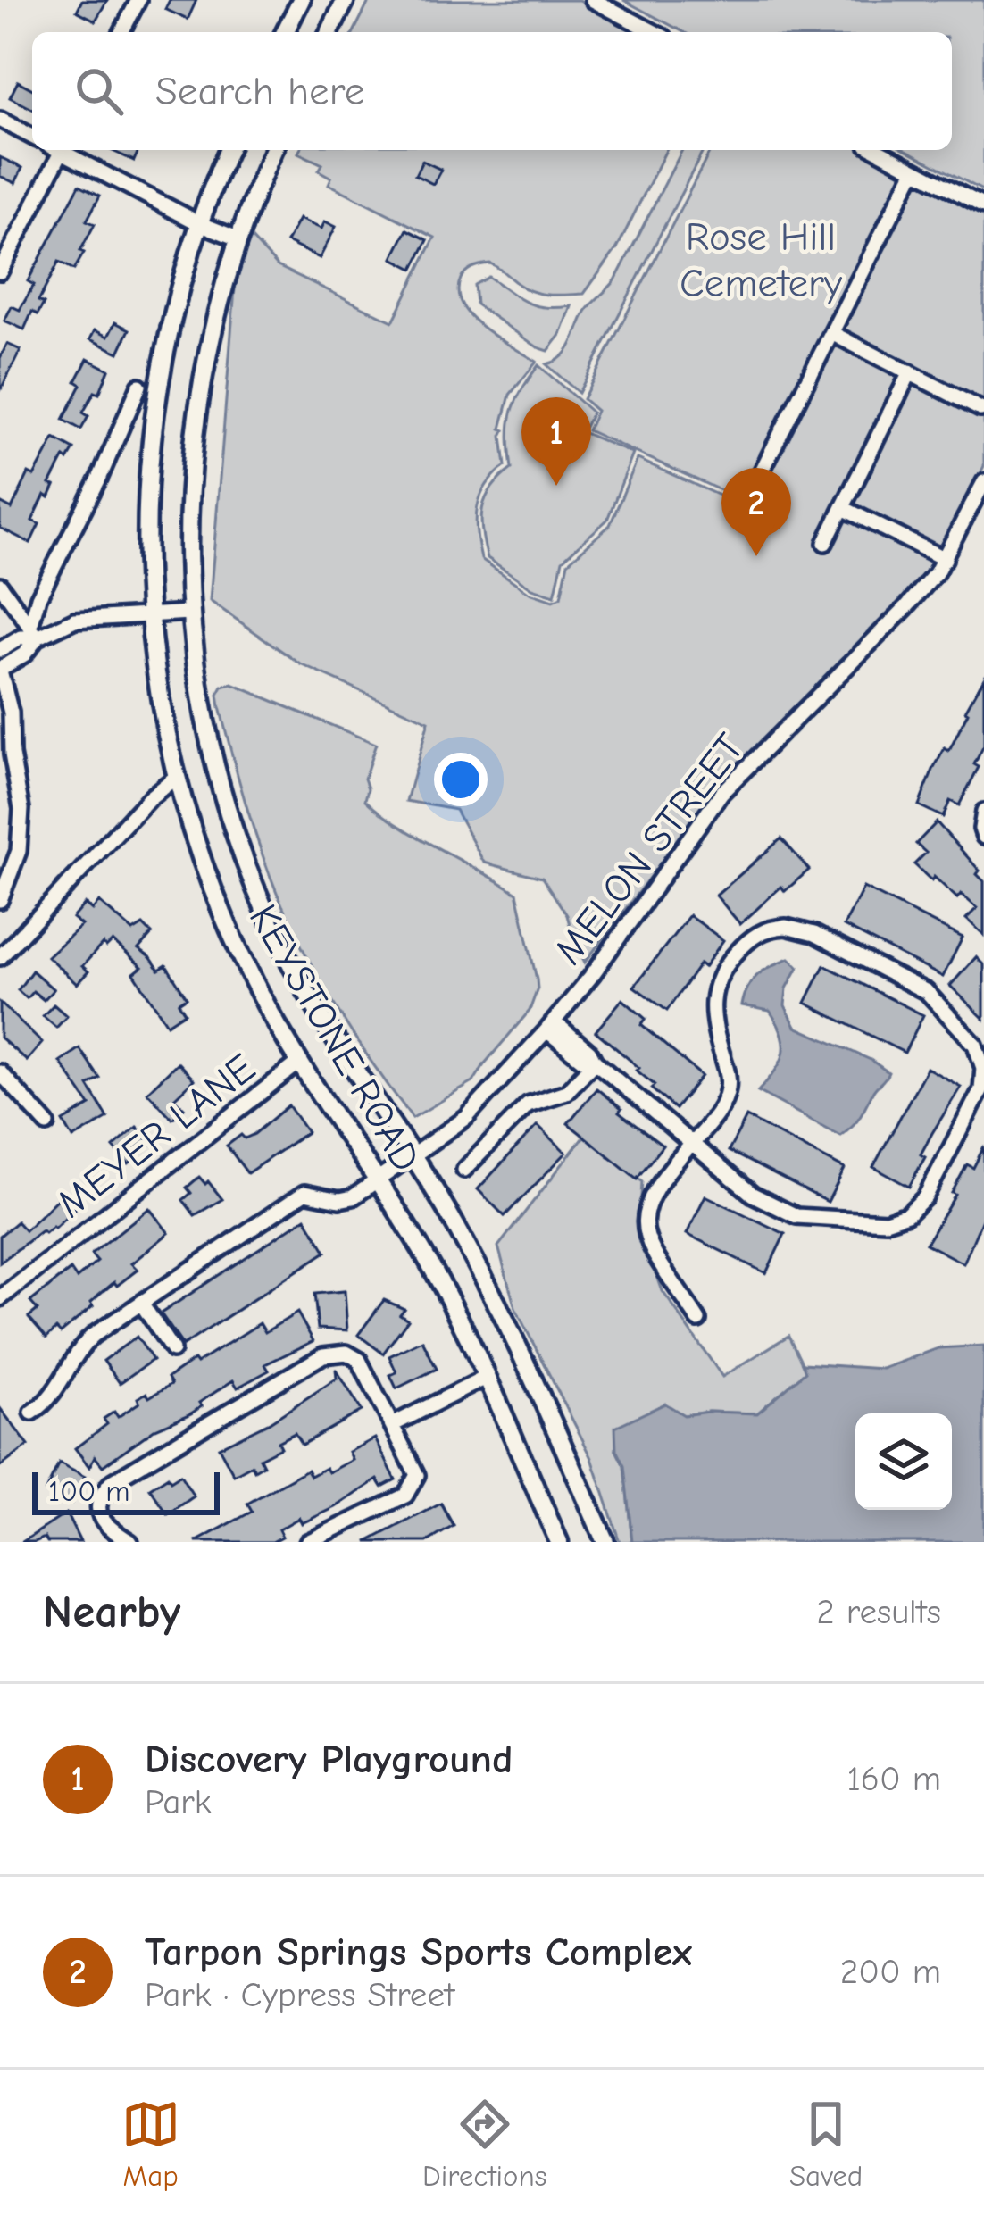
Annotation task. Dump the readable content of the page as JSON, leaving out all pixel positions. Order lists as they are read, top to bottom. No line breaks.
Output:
{"streets":{"main road":["KEYSTONE ROAD"],"street":["MELON STREET","MEYER LANE"]},"crossings":[["MELON STREET","KEYSTONE ROAD"],["KEYSTONE ROAD","MEYER LANE"]],"parks":["Rose Hill Cemetery"],"scale_bar":"100 m","page":{"search":"Search here","pins":["1","2"],"scale":"100 m","heading":["Nearby","2 results"],"list":[{"mark":"1","name":"Discovery Playground","note":"Park","value":"160 m"},{"mark":"2","name":"Tarpon Springs Sports Complex","note":"Park · Cypress Street","value":"200 m"}],"nav":["Map","Directions","Saved"]}}
